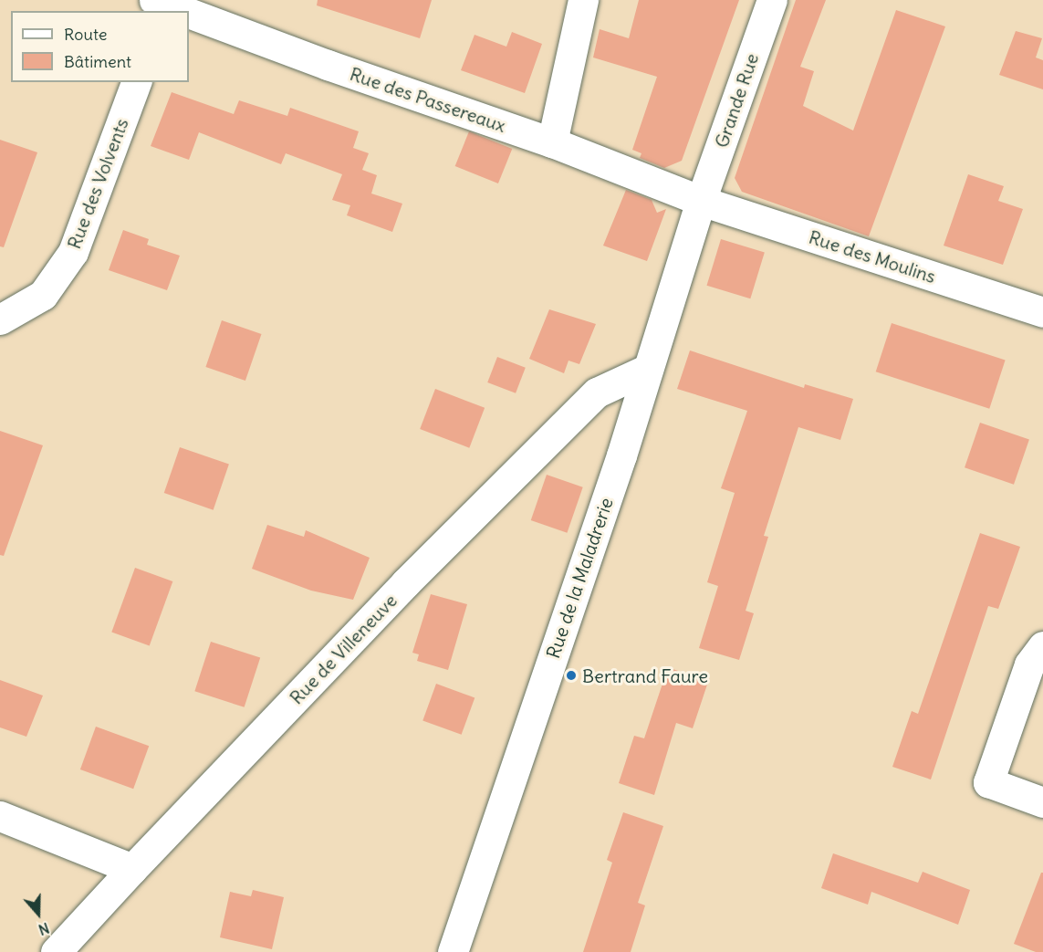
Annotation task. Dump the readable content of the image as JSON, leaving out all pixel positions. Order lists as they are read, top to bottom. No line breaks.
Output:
{"streets":{"street":["Rue des Passereaux","Grande Rue","Rue des Volvents","Rue des Moulins","Rue de la Maladrerie","Rue de Villeneuve"]},"crossings":[["Rue des Passereaux","Grande Rue"],["Rue des Passereaux","Rue des Moulins"],["Rue des Passereaux","Rue de la Maladrerie"],["Grande Rue","Rue des Moulins"],["Grande Rue","Rue de la Maladrerie"],["Rue des Moulins","Rue de la Maladrerie"],["Rue de la Maladrerie","Rue de Villeneuve"]],"places":["Bertrand Faure"],"legend":["Route","Bâtiment"],"north":"bottom"}
